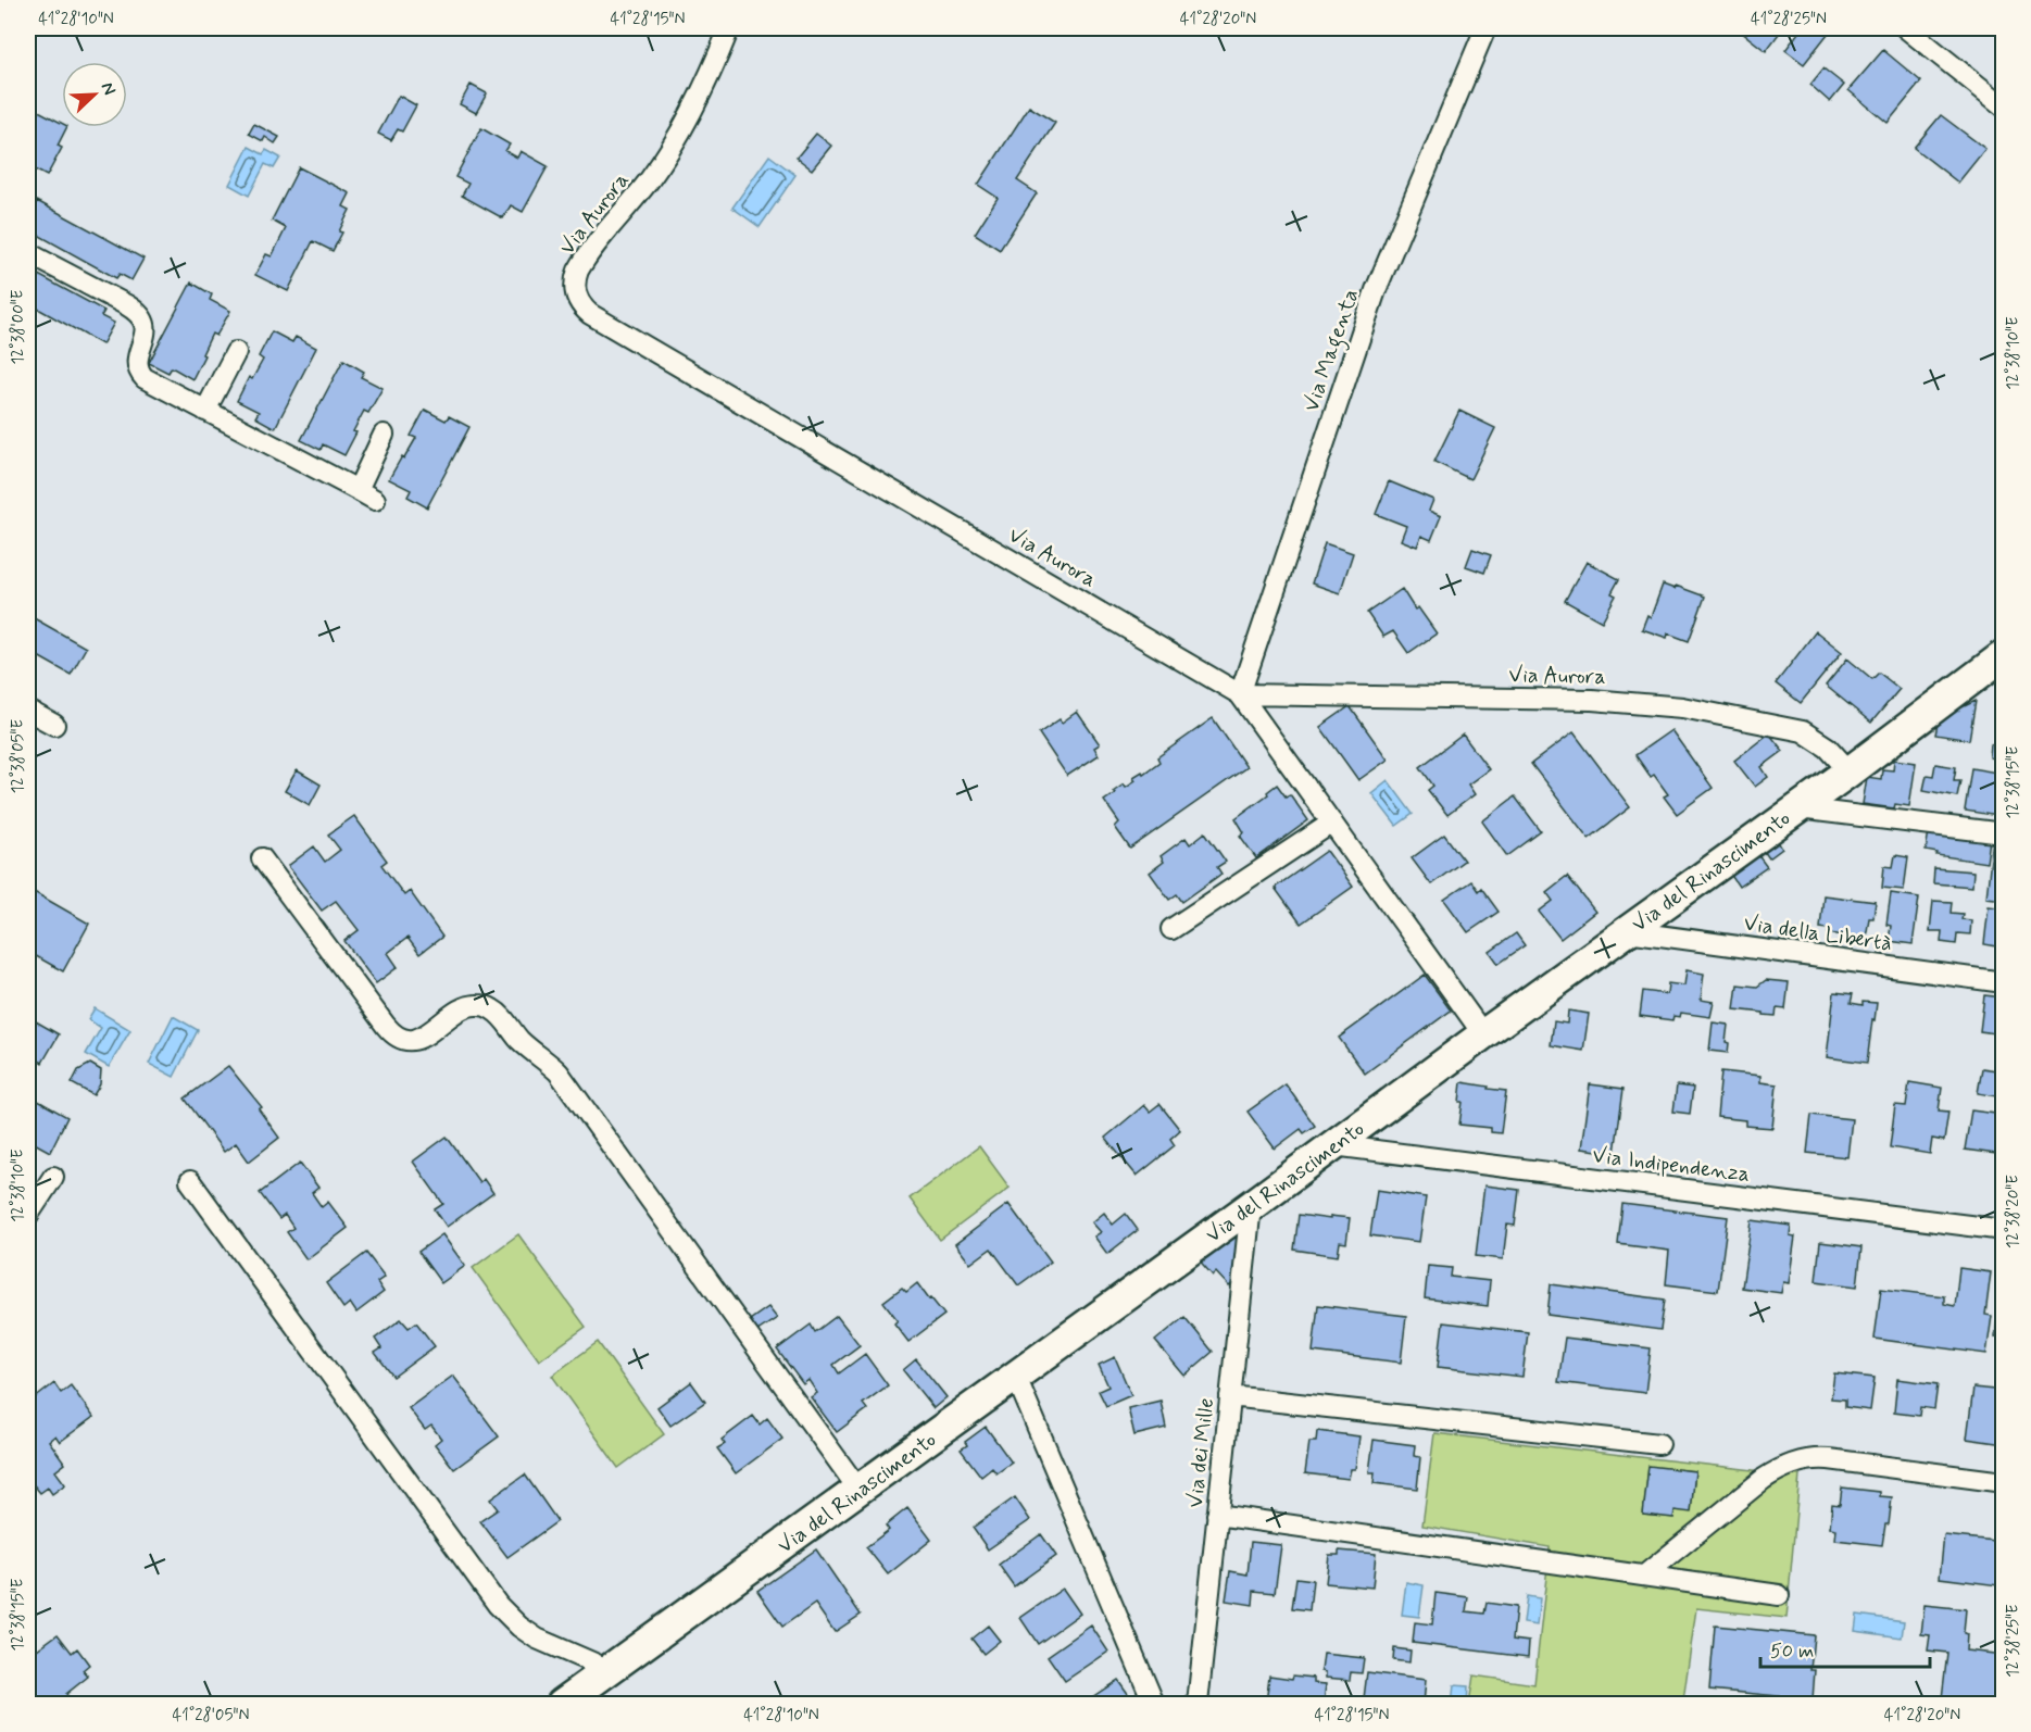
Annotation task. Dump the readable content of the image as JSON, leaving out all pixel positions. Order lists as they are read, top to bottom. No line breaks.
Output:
{"streets":{"street":["Via Aurora","Via Magenta","Via del Rinascimento","Via della Libertà","Via Indipendenza","Via dei Mille"]},"crossings":[["Via Aurora","Via Magenta"],["Via Aurora","Via del Rinascimento"],["Via del Rinascimento","Via della Libertà"],["Via del Rinascimento","Via Indipendenza"],["Via del Rinascimento","Via dei Mille"]],"scale_bar":"50 m","north":"top right","coordinates":["41°28'10\"N","41°28'15\"N","41°28'20\"N","41°28'25\"N","12°38'00\"E","12°38'10\"E","12°38'05\"E","12°38'15\"E","12°38'20\"E","12°38'25\"E","41°28'05\"N"]}
